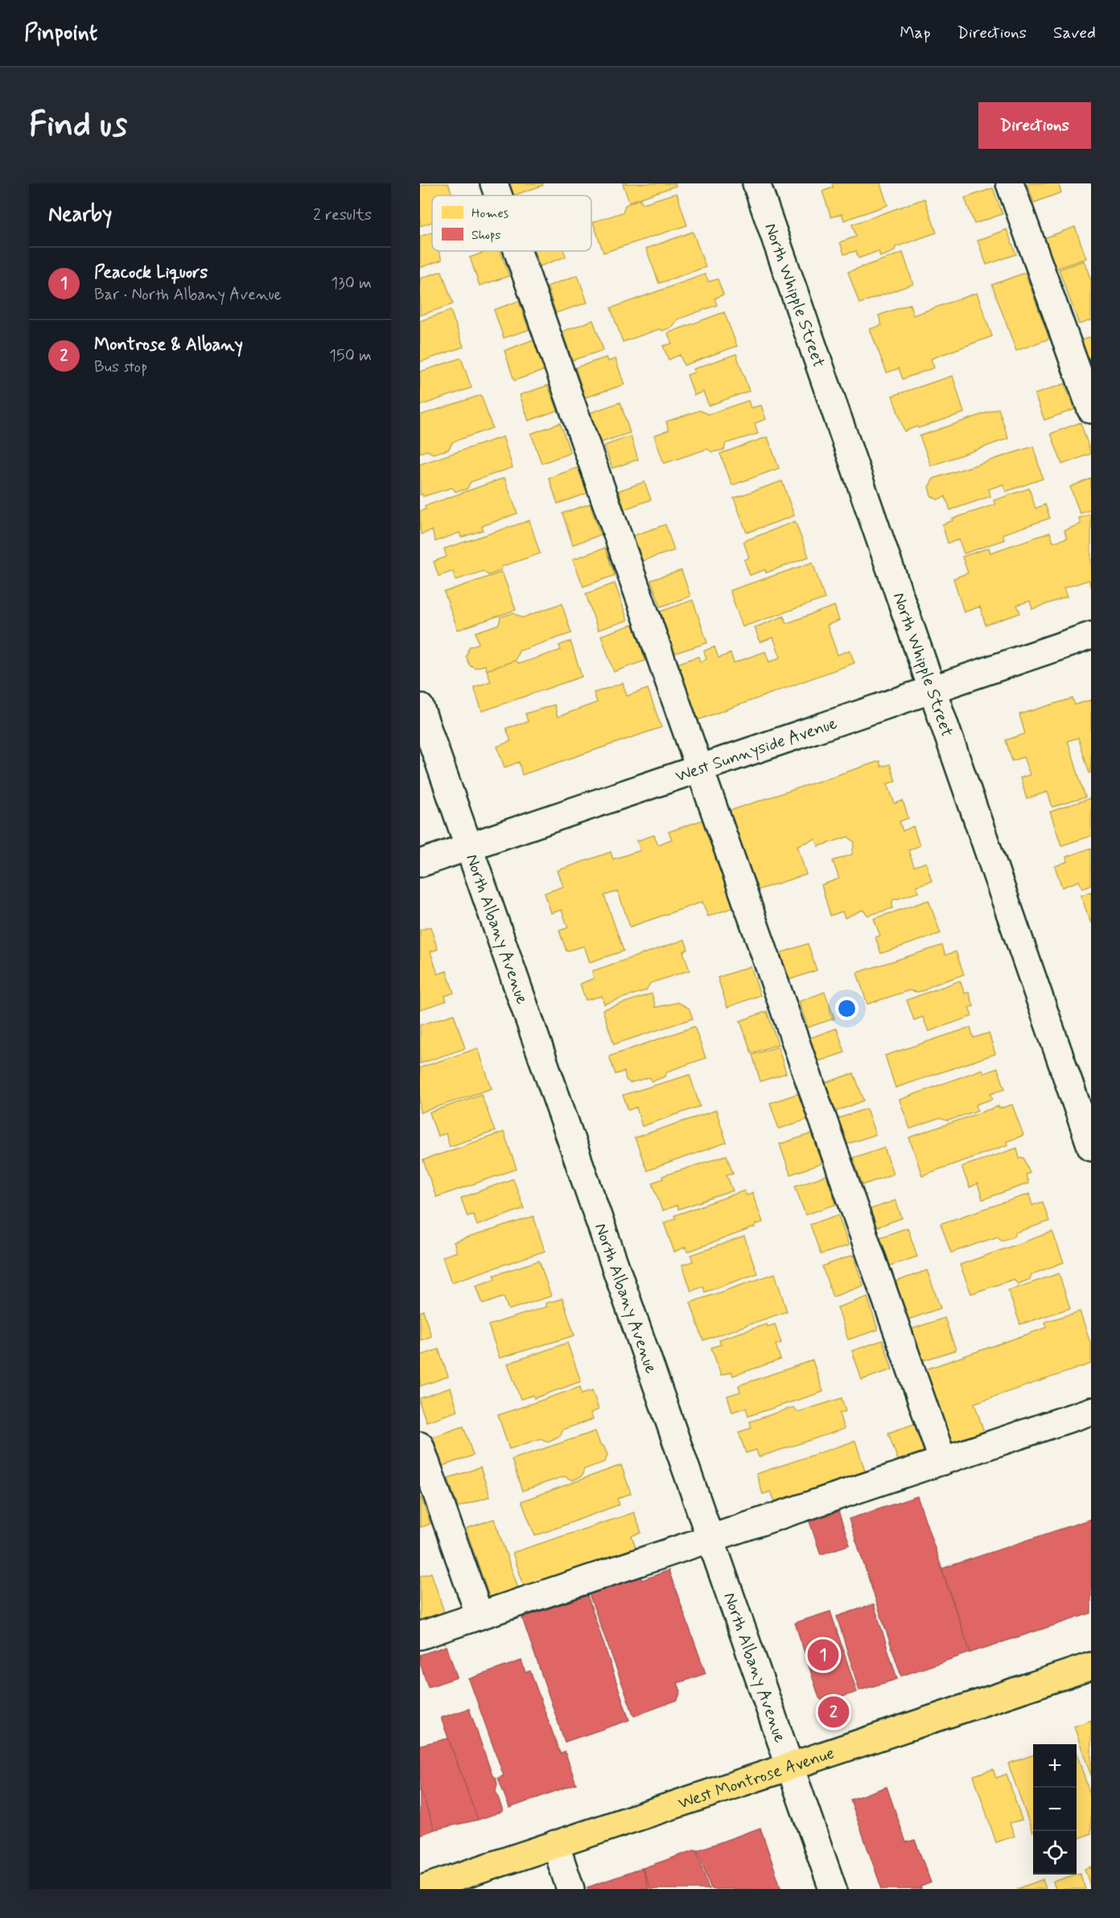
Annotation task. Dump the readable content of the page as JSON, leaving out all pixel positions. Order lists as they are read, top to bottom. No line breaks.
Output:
{"streets":{"main road":["West Montrose Avenue"],"street":["North Whipple Street","West Sunnyside Avenue","North Albany Avenue"]},"crossings":[["North Whipple Street","West Sunnyside Avenue"],["West Sunnyside Avenue","North Albany Avenue"],["North Albany Avenue","West Montrose Avenue"]],"legend":["Homes","Shops"],"page":{"header":"Pinpoint","nav":["Map","Directions","Saved"],"buttons":"Directions","title":"Find us","heading":["Nearby","2 results"],"list":[{"mark":"1","name":"Peacock Liquors","note":"Bar · North Albany Avenue","value":"130 m"},{"mark":"2","name":"Montrose & Albany","note":"Bus stop","value":"150 m"}],"pins":["1","2"],"map_buttons":["+","−"]}}
